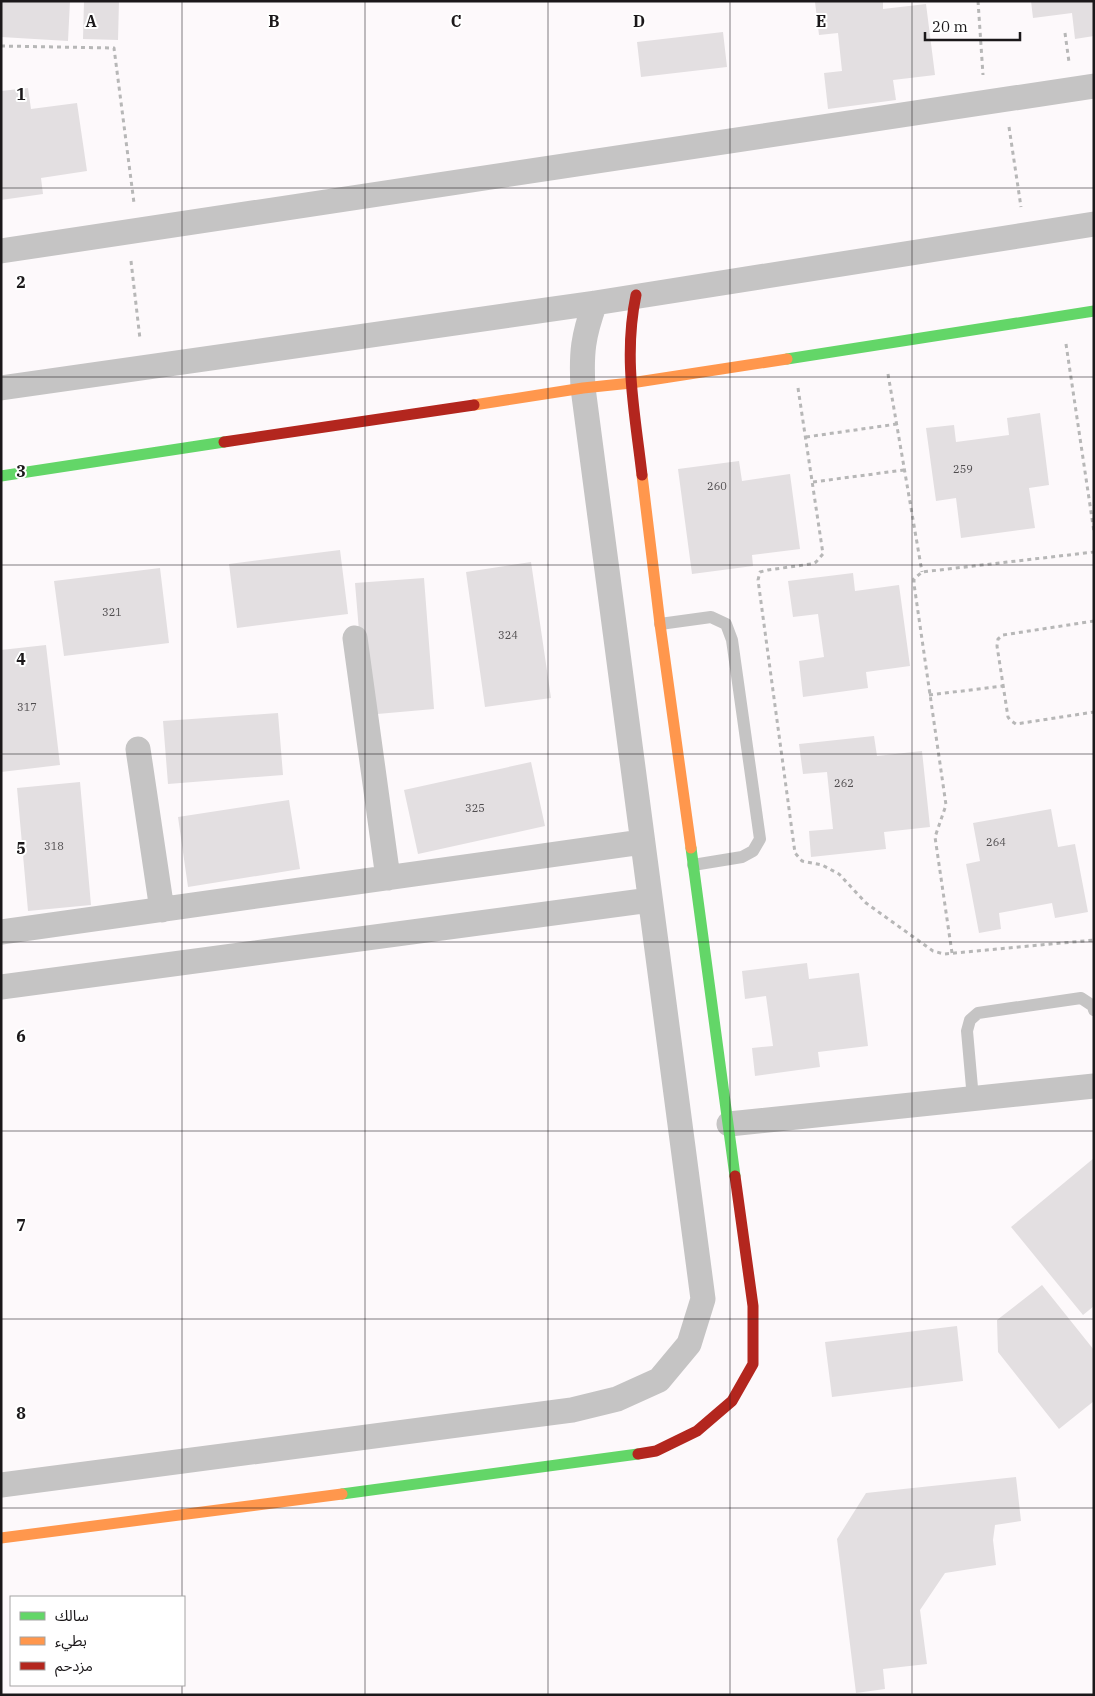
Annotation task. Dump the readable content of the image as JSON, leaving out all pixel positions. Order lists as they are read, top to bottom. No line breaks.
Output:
{"house_numbers":["259","260","321","324","317","262","325","264","318"],"legend":["سالك","بطيء","مزدحم"],"scale_bar":"20 m","grid":{"columns":["A","B","C","D","E"],"rows":["1","2","3","4","5","6","7","8"]}}
